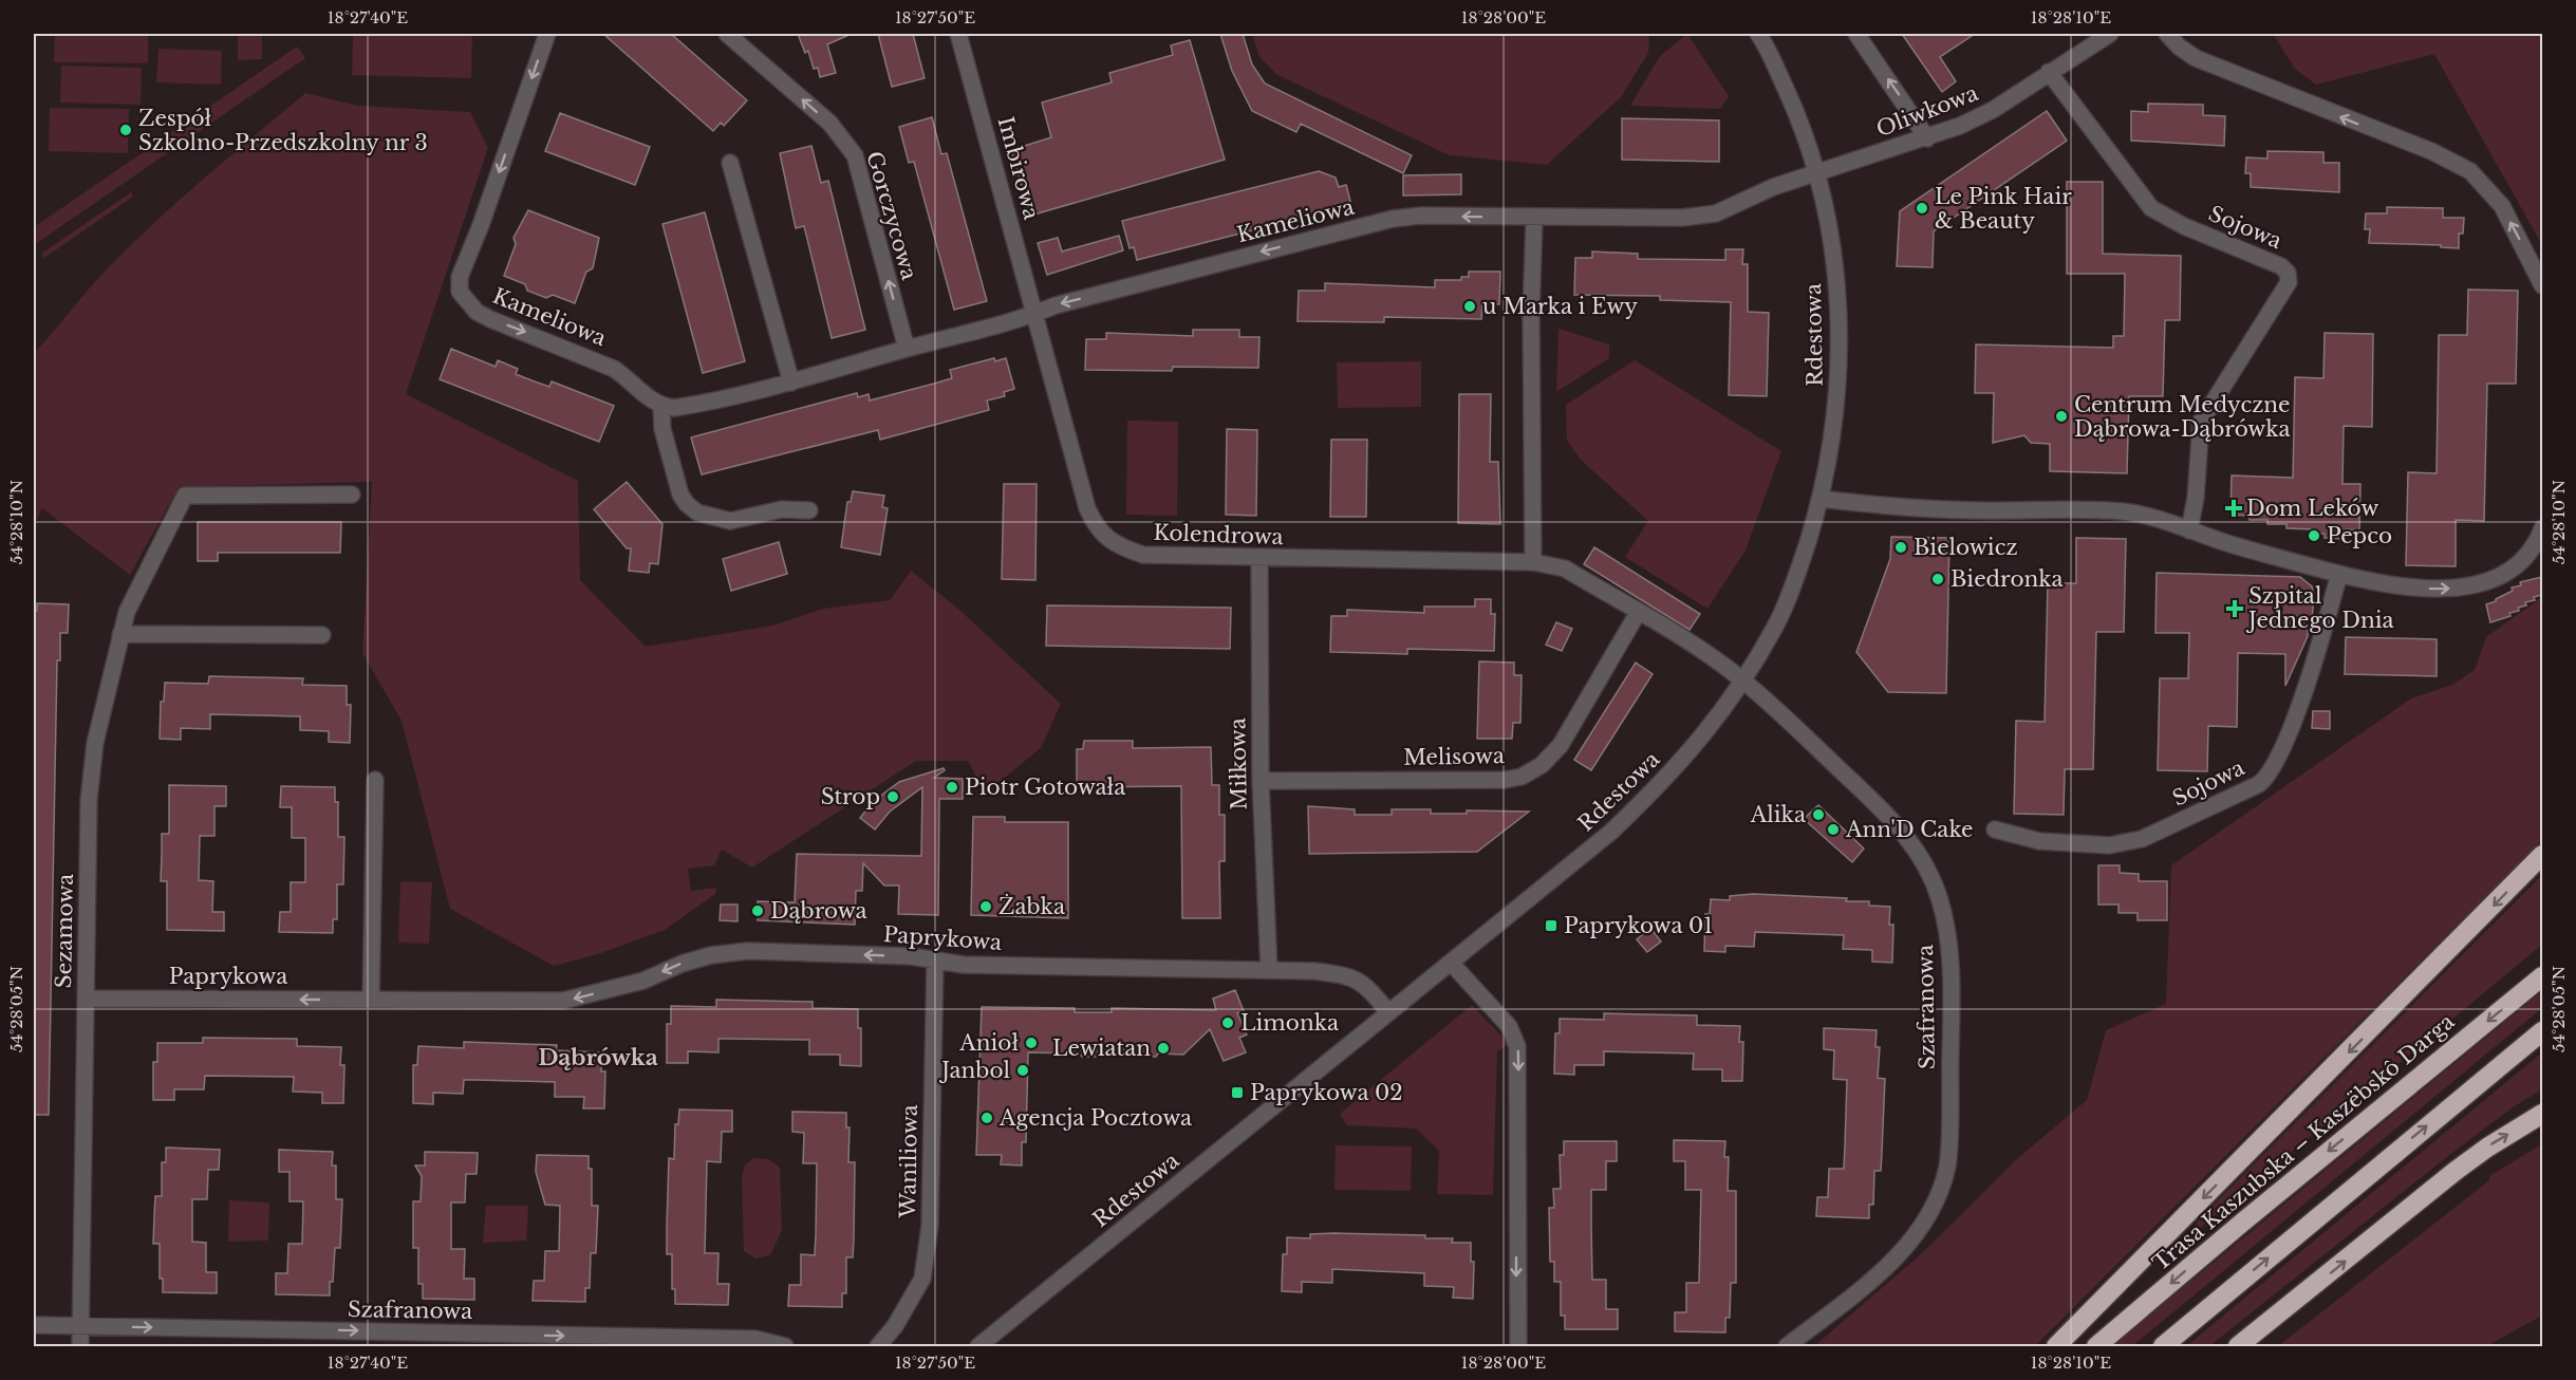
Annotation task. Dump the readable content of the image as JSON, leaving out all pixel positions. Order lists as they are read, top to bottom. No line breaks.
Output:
{"streets":{"highway":["Trasa Kaszubska – Kaszëbskô Darga"],"street":["Oliwkowa","Imbirowa","Gorczycowa","Kameliowa","Sojowa","Rdestowa","Kolendrowa","Melisowa","Miłkowa","Sezamowa","Paprykowa","Szafranowa","Waniliowa"]},"crossings":[["Oliwkowa","Kameliowa"],["Oliwkowa","Sojowa"],["Oliwkowa","Rdestowa"],["Imbirowa","Kameliowa"],["Imbirowa","Kolendrowa"],["Gorczycowa","Kameliowa"],["Kameliowa","Rdestowa"],["Kameliowa","Kolendrowa"],["Rdestowa","Kolendrowa"],["Rdestowa","Paprykowa"],["Rdestowa","Szafranowa"],["Kolendrowa","Melisowa"],["Kolendrowa","Miłkowa"],["Kolendrowa","Szafranowa"],["Melisowa","Miłkowa"],["Miłkowa","Paprykowa"],["Sezamowa","Paprykowa"],["Sezamowa","Szafranowa"],["Paprykowa","Waniliowa"]],"one_way":["Paprykowa","Szafranowa"],"districts":["Dąbrówka"],"places":{"other":["Zespół Szkolno-Przedszkolny nr 3","Le Pink Hair & Beauty","u Marka i Ewy","Centrum Medyczne Dąbrowa-Dąbrówka","Pepco","Bielowicz","Biedronka","Piotr Gotowała","Strop","Alika","Ann'D Cake","Żabka","Dąbrowa","Limonka","Anioł","Lewiatan","Janbol","Agencja Pocztowa"],"health":["Dom Leków","Szpital Jednego Dnia"],"transit":["Paprykowa 01","Paprykowa 02"]},"coordinates":["18°27'40\"E","18°27'50\"E","18°28'00\"E","18°28'10\"E","54°28'10\"N","54°28'05\"N"]}
